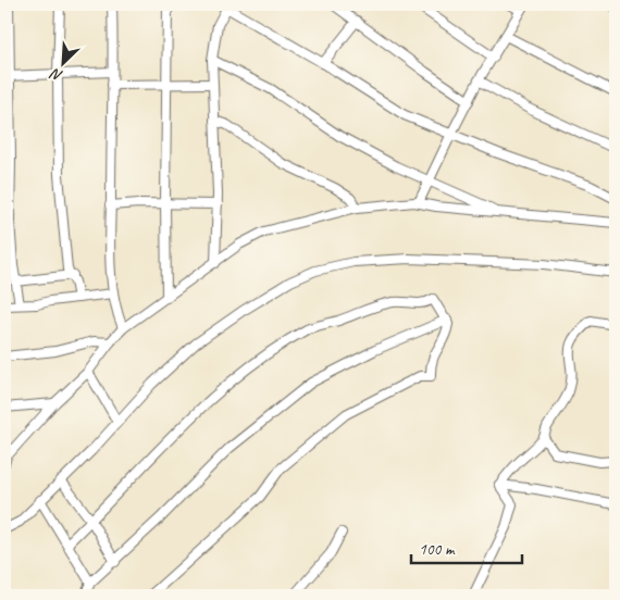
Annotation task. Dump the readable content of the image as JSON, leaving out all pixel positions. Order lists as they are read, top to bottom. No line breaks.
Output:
{"scale_bar":"100 m","north":"bottom left"}
